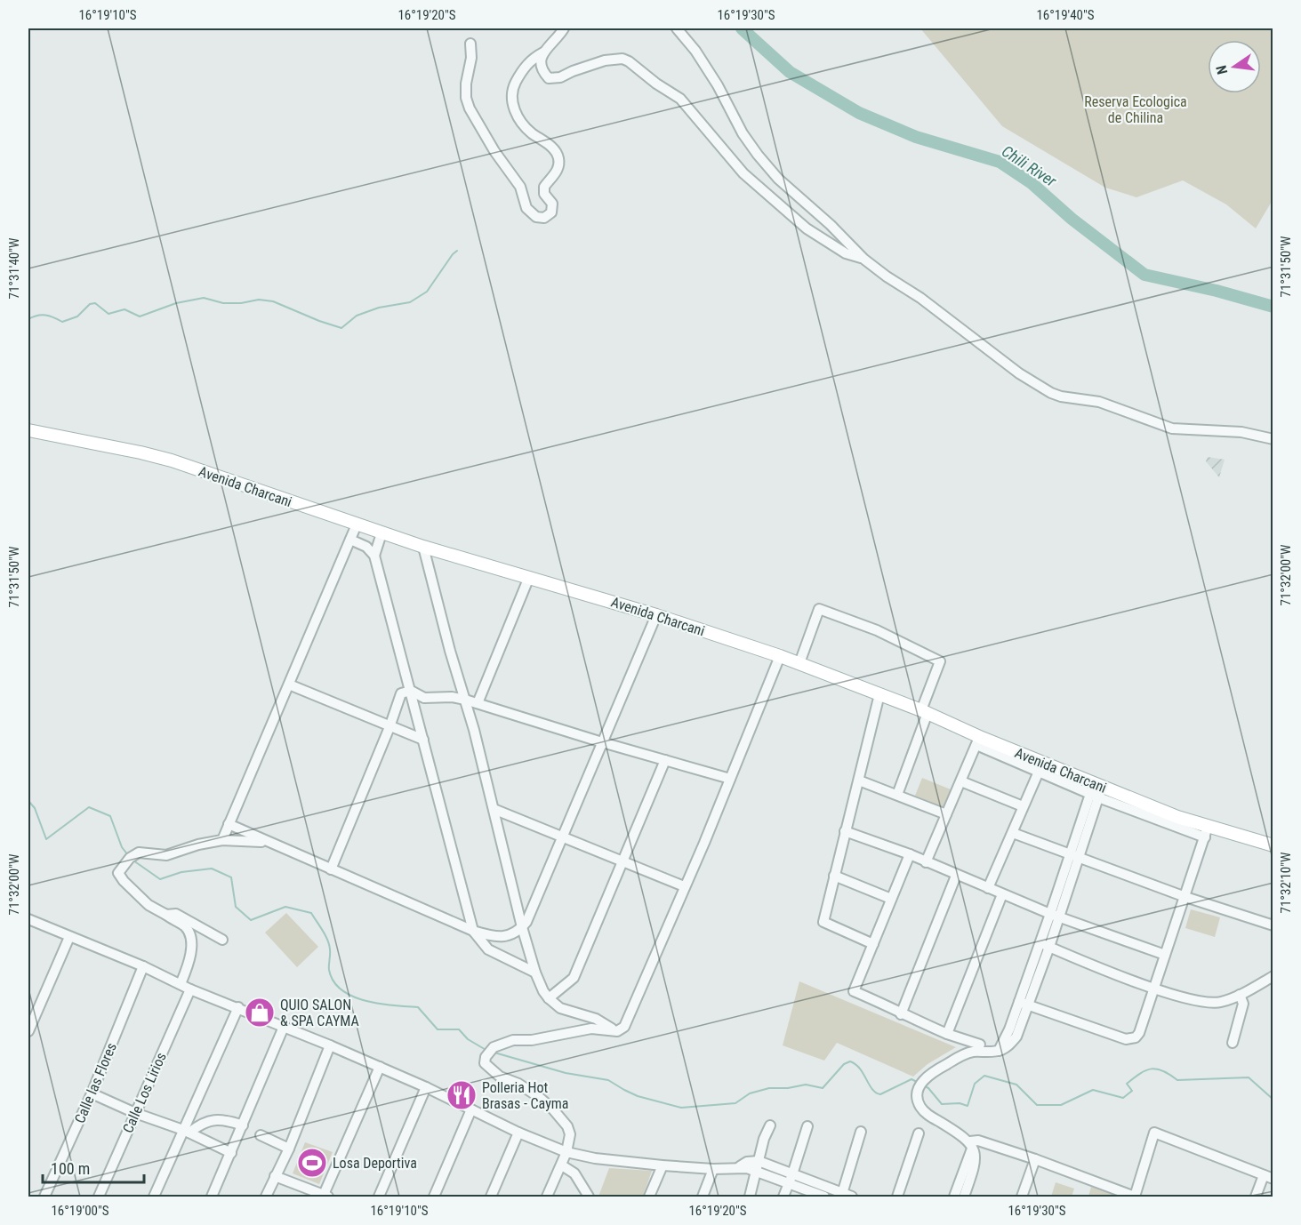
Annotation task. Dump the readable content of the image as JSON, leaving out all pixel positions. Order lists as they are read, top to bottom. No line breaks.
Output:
{"streets":{"main road":["Avenida Charcani"],"street":["Calle las Flores","Calle Los Lirios"]},"water":["Chili River"],"parks":["Reserva Ecologica de Chilina"],"places":{"shop":["QUIO SALON & SPA CAYMA"],"restaurant":["Polleria Hot Brasas - Cayma"],"sports":["Losa Deportiva"]},"scale_bar":"100 m","north":"left","coordinates":["16°19'10\"S","16°19'20\"S","16°19'30\"S","16°19'40\"S","71°31'50\"W","71°31'40\"W","71°32'00\"W","71°32'10\"W","16°19'00\"S"]}
